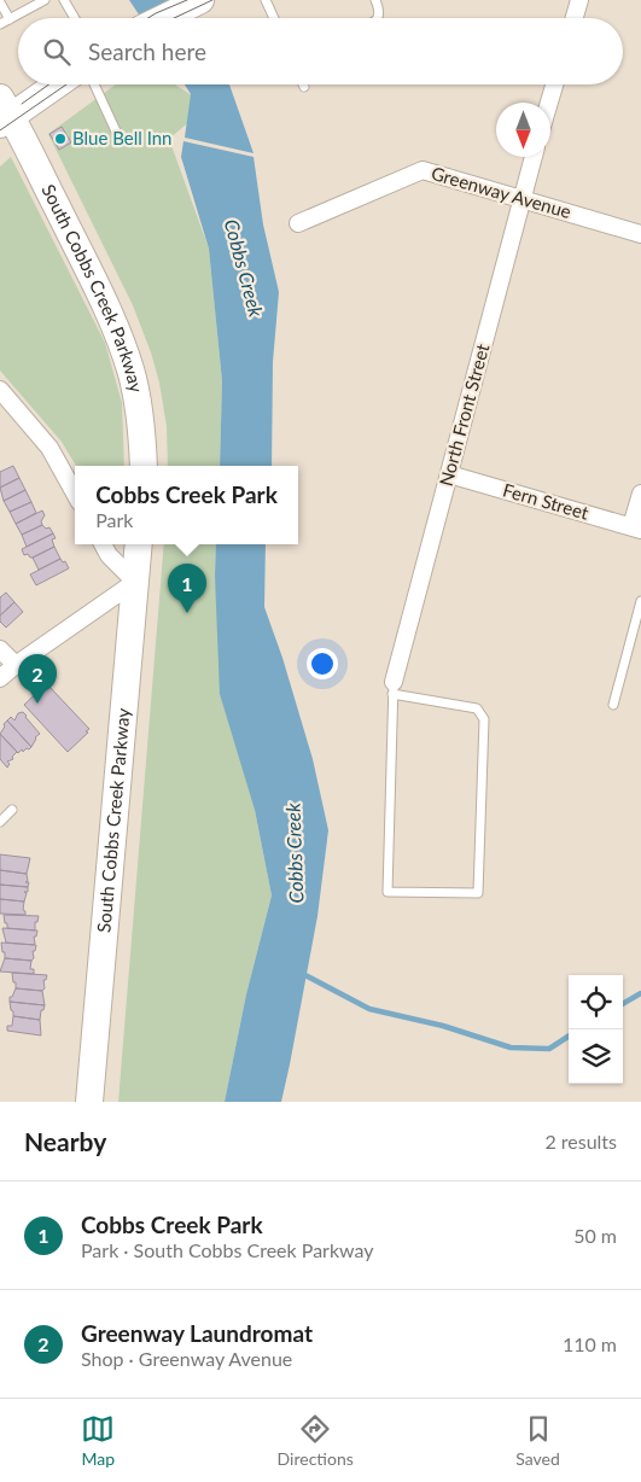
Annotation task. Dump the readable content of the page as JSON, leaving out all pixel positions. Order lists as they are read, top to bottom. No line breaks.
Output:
{"streets":{"main road":["South Cobbs Creek Parkway"],"street":["Greenway Avenue","North Front Street","Fern Street"]},"crossings":[["Greenway Avenue","North Front Street"],["North Front Street","Fern Street"]],"water":["Cobbs Creek"],"places":["Blue Bell Inn"],"north":"bottom","page":{"search":"Search here","popup":["Cobbs Creek Park","Park"],"pins":["1","2"],"heading":["Nearby","2 results"],"list":[{"mark":"1","name":"Cobbs Creek Park","note":"Park · South Cobbs Creek Parkway","value":"50 m"},{"mark":"2","name":"Greenway Laundromat","note":"Shop · Greenway Avenue","value":"110 m"}],"nav":["Map","Directions","Saved"]}}
